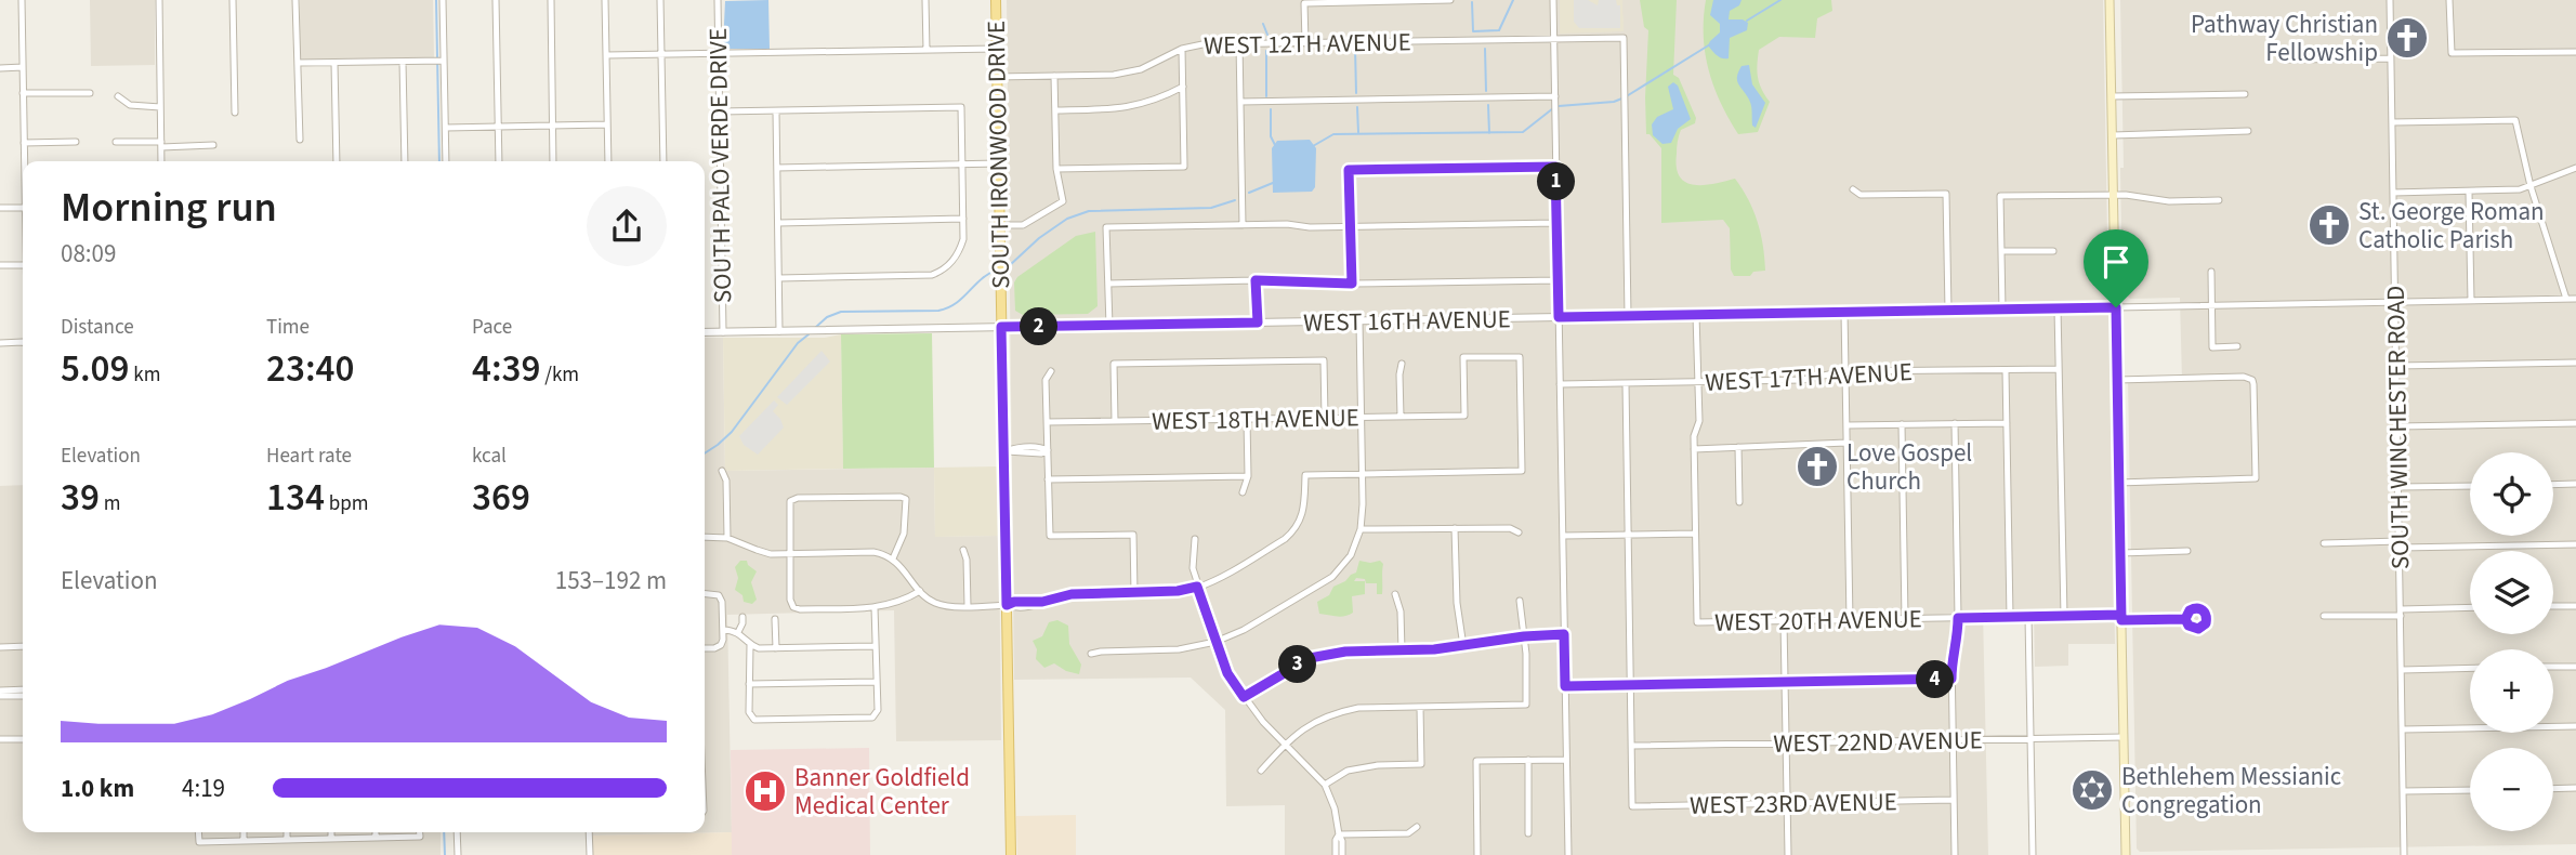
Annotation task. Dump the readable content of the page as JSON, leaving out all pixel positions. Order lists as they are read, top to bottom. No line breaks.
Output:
{"streets":{"main road":["SOUTH IRONWOOD DRIVE"],"street":["WEST 12TH AVENUE","SOUTH PALO VERDE DRIVE","WEST 16TH AVENUE","WEST 17TH AVENUE","WEST 18TH AVENUE","SOUTH WINCHESTER ROAD","WEST 20TH AVENUE","WEST 22ND AVENUE","WEST 23RD AVENUE"]},"crossings":[["WEST 12TH AVENUE","SOUTH IRONWOOD DRIVE"],["WEST 12TH AVENUE","WEST 16TH AVENUE"],["SOUTH IRONWOOD DRIVE","WEST 16TH AVENUE"],["SOUTH PALO VERDE DRIVE","WEST 16TH AVENUE"],["WEST 22ND AVENUE","WEST 23RD AVENUE"]],"places":{"church":["Pathway Christian Fellowship","St. George Roman Catholic Parish","Love Gospel Church"],"synagogue":["Bethlehem Messianic Congregation"],"hospital":["Banner Goldfield Medical Center"]},"page":{"heading":["Morning run","08:09"],"pins":["1","2","3","4"],"stats":[["Distance","5.09 km"],["Time","23:40"],["Pace","4:39 /km"],["Elevation","39 m"],["Heart rate","134 bpm"],["kcal","369"]],"map_buttons":["+","−"],"chart":["Elevation","153–192 m"],"list":[{"name":"1.0 km","note":"4:19"}]}}
